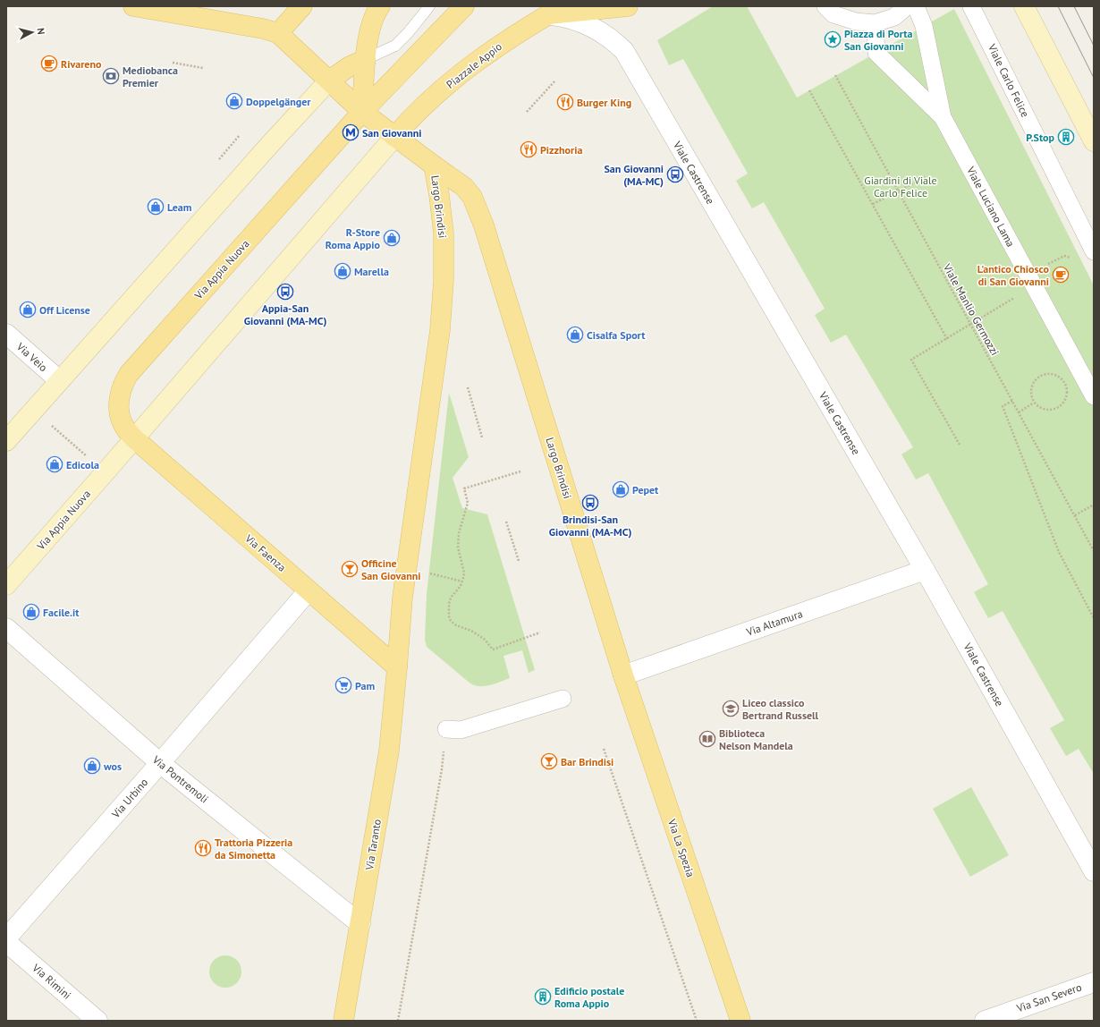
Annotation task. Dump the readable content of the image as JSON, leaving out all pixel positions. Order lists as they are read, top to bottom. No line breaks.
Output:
{"streets":{"main road":["Piazzale Appio","Largo Brindisi","Via Appia Nuova","Via Faenza","Via Taranto","Via La Spezia"],"street":["Viale Carlo Felice","Viale Castrense","Viale Luciano Lama","Via Veio","Via Altamura","Via Pontremoli","Via Urbino","Via Rimini","Via San Severo"],"path":["Viale Manlio Germozzi"]},"crossings":[["Piazzale Appio","Viale Castrense"],["Piazzale Appio","Via Appia Nuova"],["Viale Castrense","Via Altamura"],["Largo Brindisi","Via Faenza"],["Largo Brindisi","Via Altamura"],["Largo Brindisi","Via Taranto"],["Largo Brindisi","Via La Spezia"],["Via Appia Nuova","Via Faenza"],["Via Faenza","Via Urbino"],["Via Faenza","Via Taranto"],["Via Altamura","Via La Spezia"],["Via Pontremoli","Via Urbino"],["Via Pontremoli","Via Taranto"]],"parks":["Giardini di Viale Carlo Felice"],"places":{"place":["Piazza di Porta San Giovanni"],"cafe":["Rivareno","L'antico Chiosco di San Giovanni"],"bank":["Mediobanca Premier"],"shop":["Doppelgänger","Leam","R-Store Roma Appio","Marella","Off License","Cisalfa Sport","Edicola","Pepet","Facile.it","wos"],"restaurant":["Burger King","Pizzhoria","Trattoria Pizzeria da Simonetta"],"metro station":["San Giovanni"],"building":["P.Stop","Edificio postale Roma Appio"],"bus stop":["San Giovanni (MA-MC)","Appia-San Giovanni (MA-MC)","Brindisi-San Giovanni (MA-MC)"],"bar":["Officine San Giovanni","Bar Brindisi"],"supermarket":["Pam"],"school or university":["Liceo classico Bertrand Russell"],"library":["Biblioteca Nelson Mandela"]},"north":"right"}
